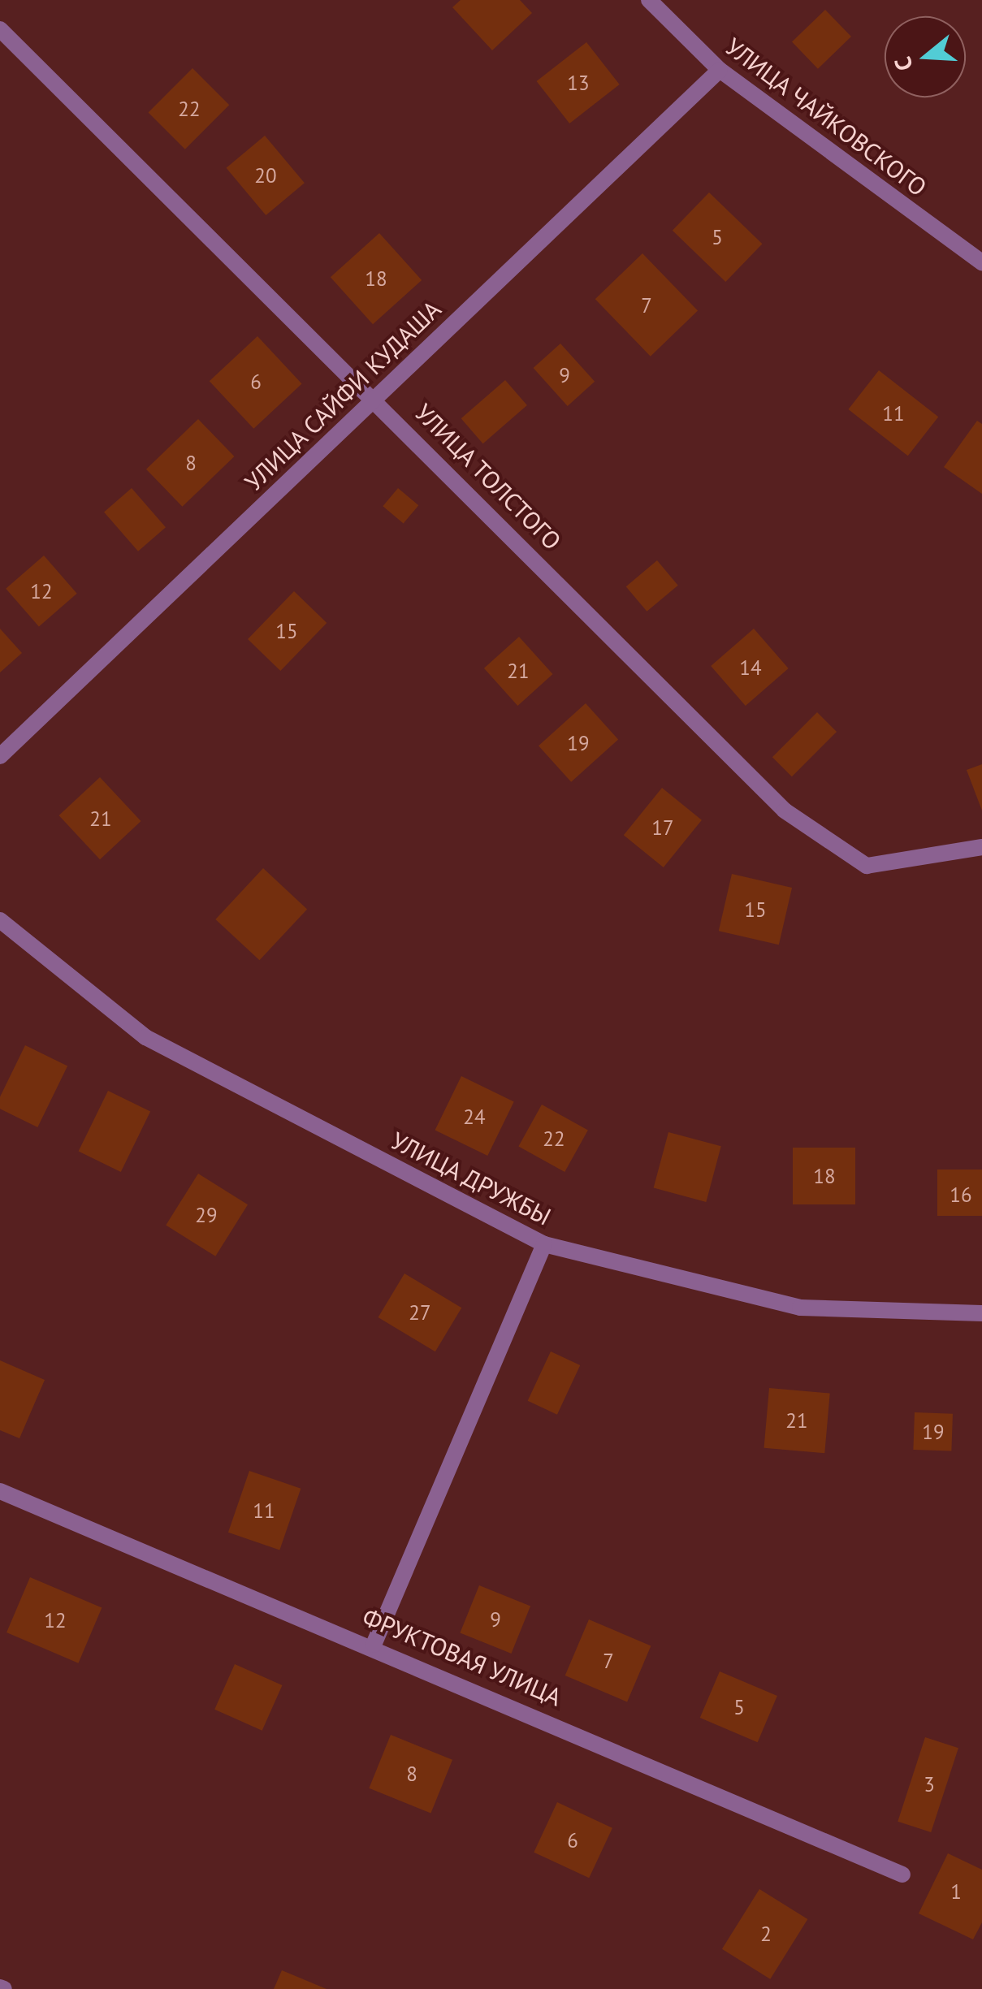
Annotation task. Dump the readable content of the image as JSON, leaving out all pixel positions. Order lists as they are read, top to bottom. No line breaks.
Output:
{"streets":{"street":["УЛИЦА ЧАЙКОВСКОГО","УЛИЦА САЙФИ КУДАША","УЛИЦА ТОЛСТОГО","УЛИЦА ДРУЖБЫ","ФРУКТОВАЯ УЛИЦА"]},"crossings":[["УЛИЦА ЧАЙКОВСКОГО","УЛИЦА САЙФИ КУДАША"],["УЛИЦА САЙФИ КУДАША","УЛИЦА ТОЛСТОГО"]],"house_numbers":["13","22","20","5","18","7","9","6","11","8","12","15","14","21","19","21","17","15","24","22","18","16","29","27","21","19","11","9","12","7","5","8","3","6","1","2"],"north":"left"}
